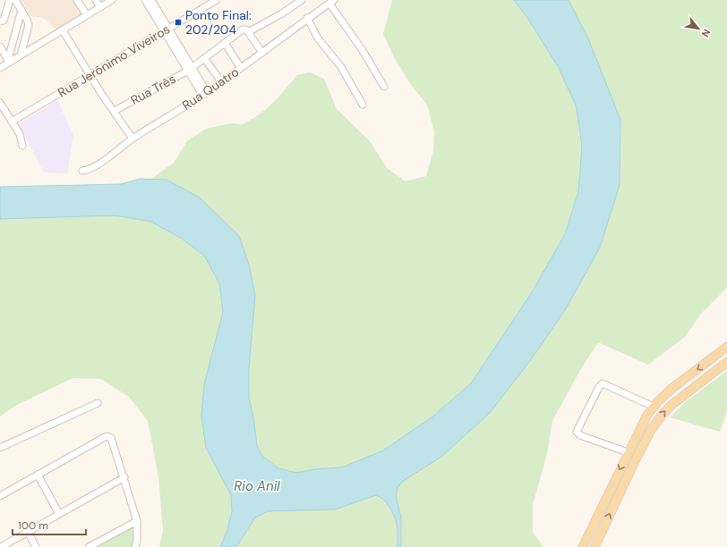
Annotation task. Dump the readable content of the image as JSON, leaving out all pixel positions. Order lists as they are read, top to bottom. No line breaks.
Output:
{"streets":{"street":["Rua Jerônimo Viveiros","Rua Quatro","Rua Três"]},"water":["Rio Anil"],"places":{"transit":["Ponto Final: 202/204"]},"scale_bar":"100 m","north":"bottom right"}
